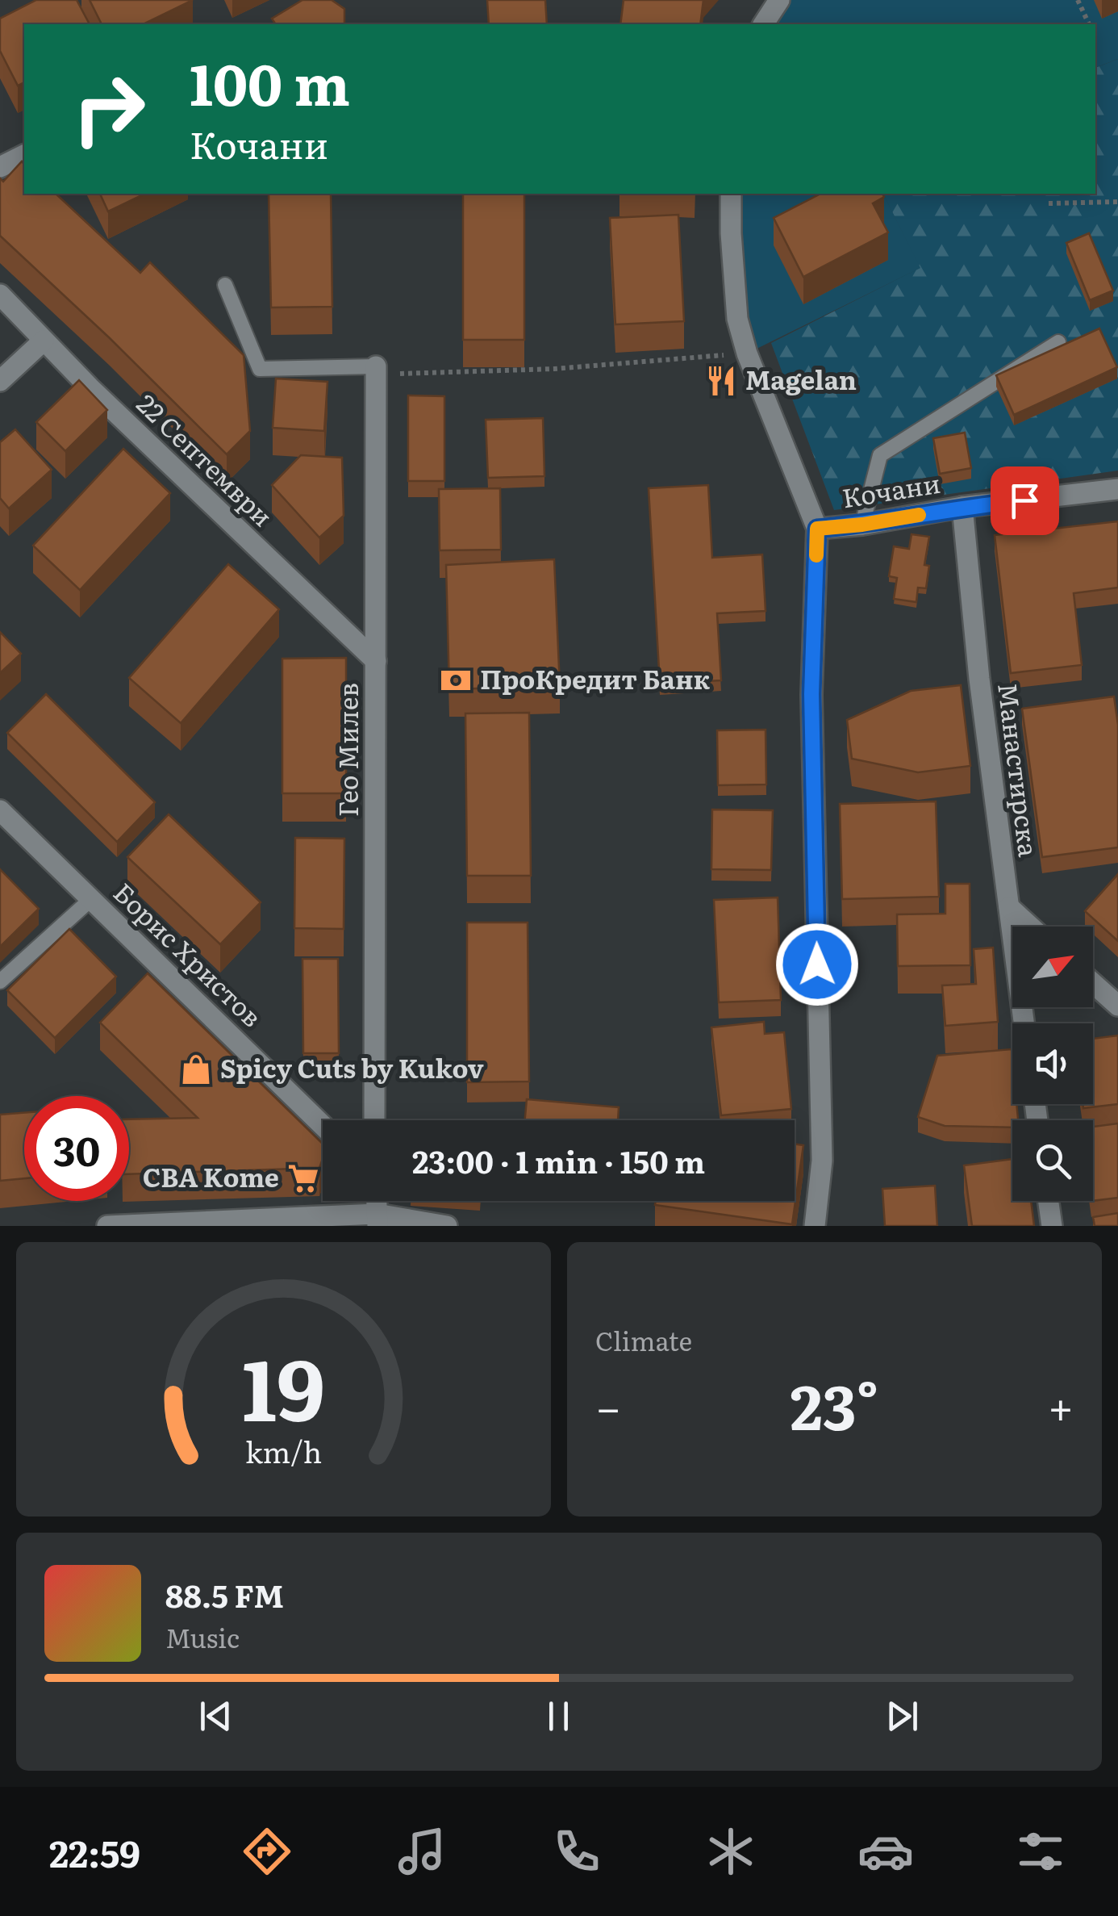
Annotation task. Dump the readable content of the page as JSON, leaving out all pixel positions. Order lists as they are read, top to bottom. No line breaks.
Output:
{"streets":{"street":["22 Септември","Кочани","Гео Милев","Манастирска","Борис Христов"]},"crossings":[["22 Септември","Гео Милев"],["Кочани","Манастирска"]],"places":{"restaurant":["Magelan"],"bank":["ПроКредит Банк"],"shop":["Spicy Cuts by Kukov"],"supermarket":["CBA Kome"]},"north":"top right","page":{"turn":["100 m","Кочани"],"limit":"30","trip":"23:00 · 1 min · 150 m","tile":"Climate","heat":["−","23°","+"],"song":["88.5 FM","Music"],"tabs":"22:59","gauge":["19","km/h"]}}
